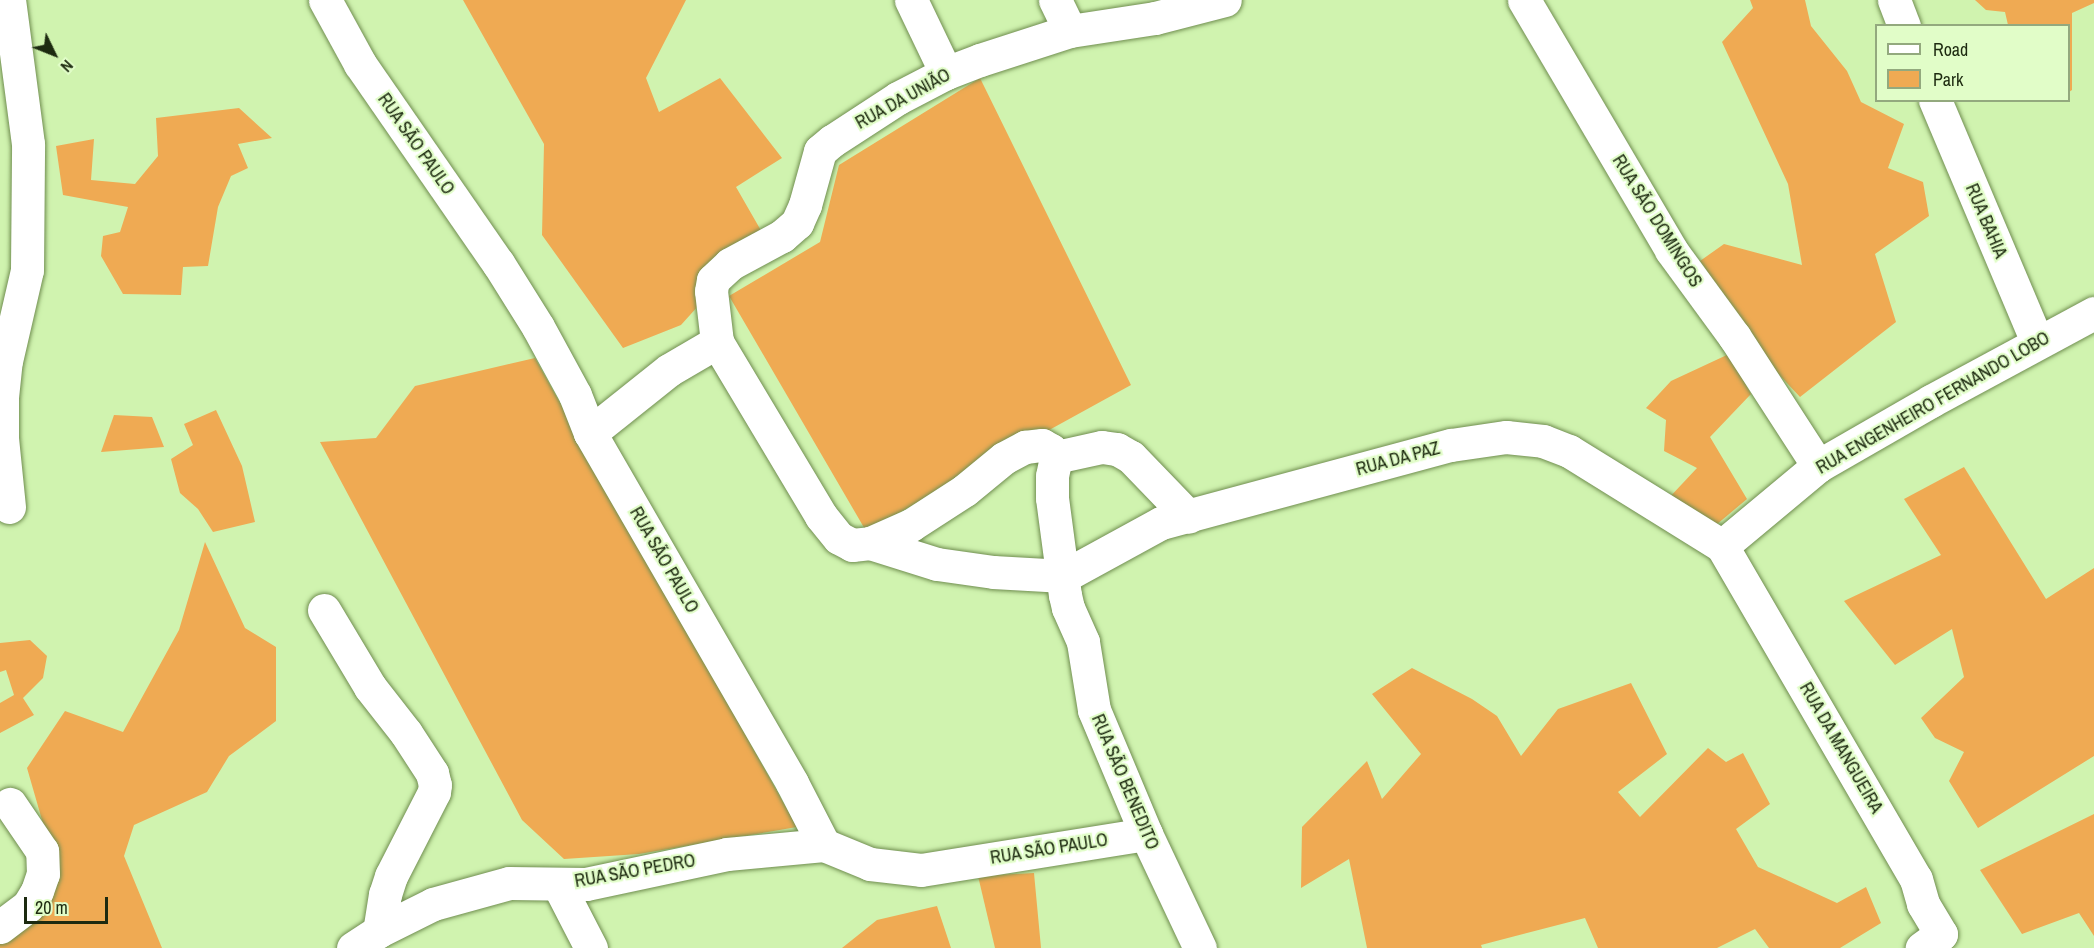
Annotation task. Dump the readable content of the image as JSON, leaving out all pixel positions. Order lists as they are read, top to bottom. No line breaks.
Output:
{"streets":{"street":["RUA DA UNIÃO","RUA SÃO PAULO","RUA SÃO DOMINGOS","RUA BAHIA","RUA ENGENHEIRO FERNANDO LOBO","RUA DA PAZ","RUA DA MANGUEIRA","RUA SÃO BENEDITO","RUA SÃO PEDRO"]},"crossings":[["RUA DA UNIÃO","RUA DA PAZ"],["RUA DA UNIÃO","RUA SÃO BENEDITO"],["RUA SÃO PAULO","RUA SÃO BENEDITO"],["RUA SÃO PAULO","RUA SÃO PEDRO"],["RUA SÃO DOMINGOS","RUA ENGENHEIRO FERNANDO LOBO"],["RUA BAHIA","RUA ENGENHEIRO FERNANDO LOBO"],["RUA ENGENHEIRO FERNANDO LOBO","RUA DA PAZ"],["RUA ENGENHEIRO FERNANDO LOBO","RUA DA MANGUEIRA"],["RUA DA PAZ","RUA DA MANGUEIRA"],["RUA DA PAZ","RUA SÃO BENEDITO"]],"legend":["Road","Park"],"scale_bar":"20 m","north":"bottom right"}
